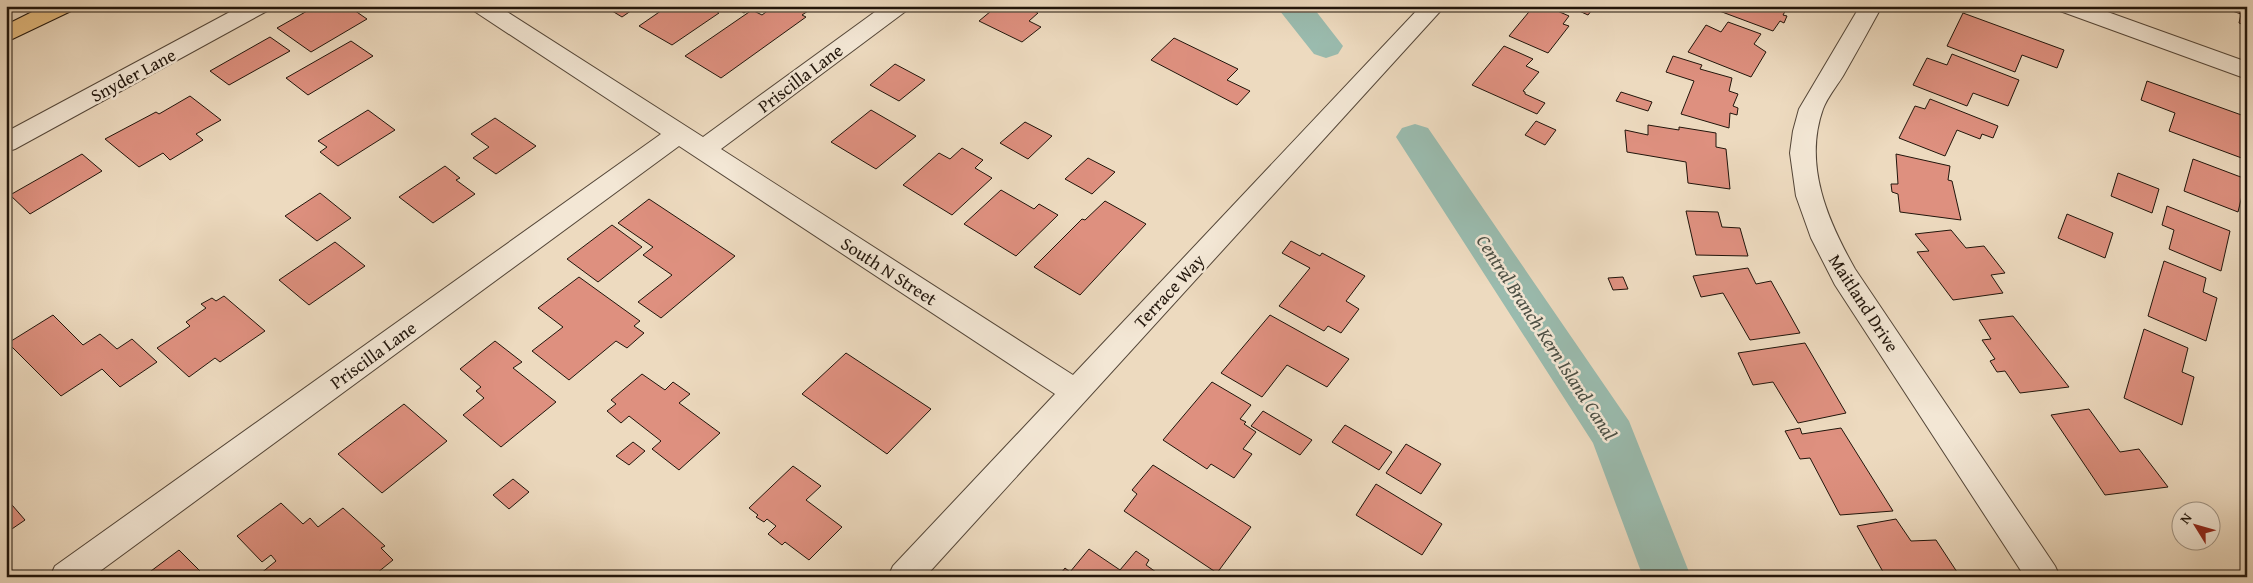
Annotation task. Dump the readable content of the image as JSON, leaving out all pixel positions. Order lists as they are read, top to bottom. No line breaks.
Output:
{"streets":{"street":["Snyder Lane","Priscilla Lane","South N Street","Terrace Way","Maitland Drive"]},"crossings":[["Priscilla Lane","South N Street"],["South N Street","Terrace Way"]],"water":["Central Branch Kern Island Canal"],"north":"top left"}
